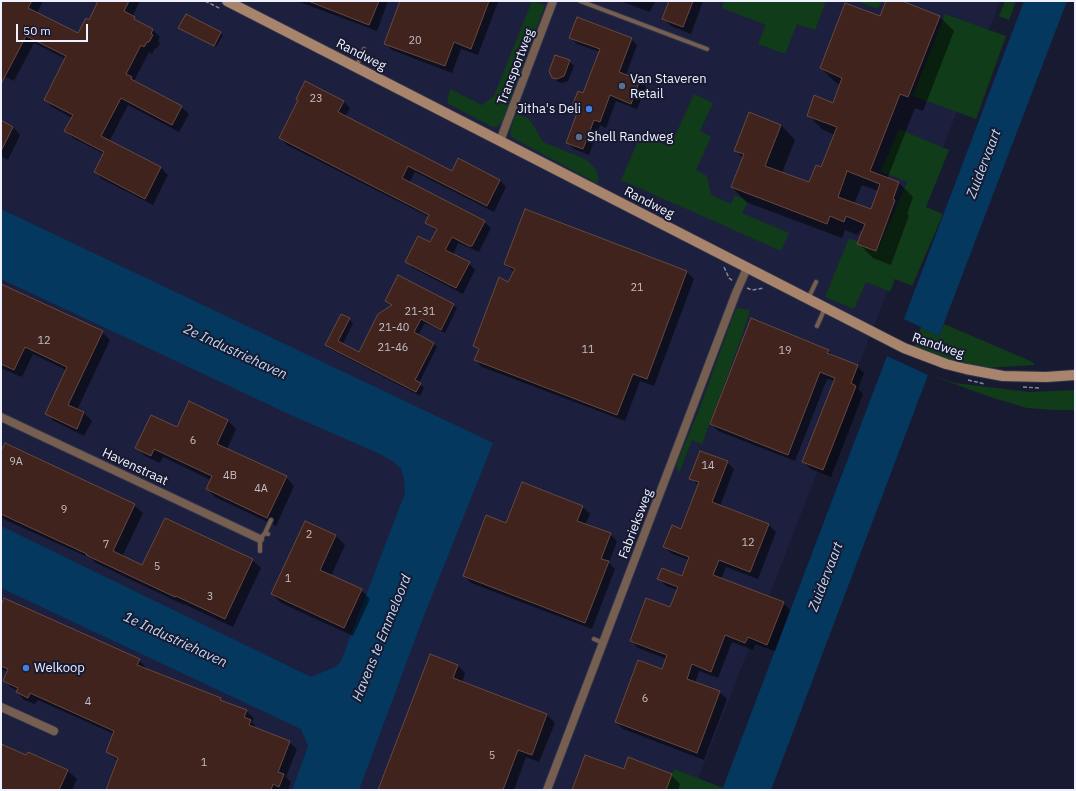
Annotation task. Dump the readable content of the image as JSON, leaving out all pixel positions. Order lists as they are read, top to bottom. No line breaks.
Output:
{"streets":{"street":["Randweg","Transportweg","Havenstraat","Fabrieksweg"]},"crossings":[["Randweg","Transportweg"],["Randweg","Fabrieksweg"]],"water":["Zuidervaart","2e Industriehaven","Havens te Emmeloord","1e Industriehaven"],"places":["Van Staveren Retail","Jitha's Deli","Shell Randweg","Welkoop"],"house_numbers":["20","23","21","21-31","21-40","12","21-46","11","19","6","9A","14","4B","4A","9","2","12","7","5","1","3","6","4","5","1"],"scale_bar":"50 m"}
